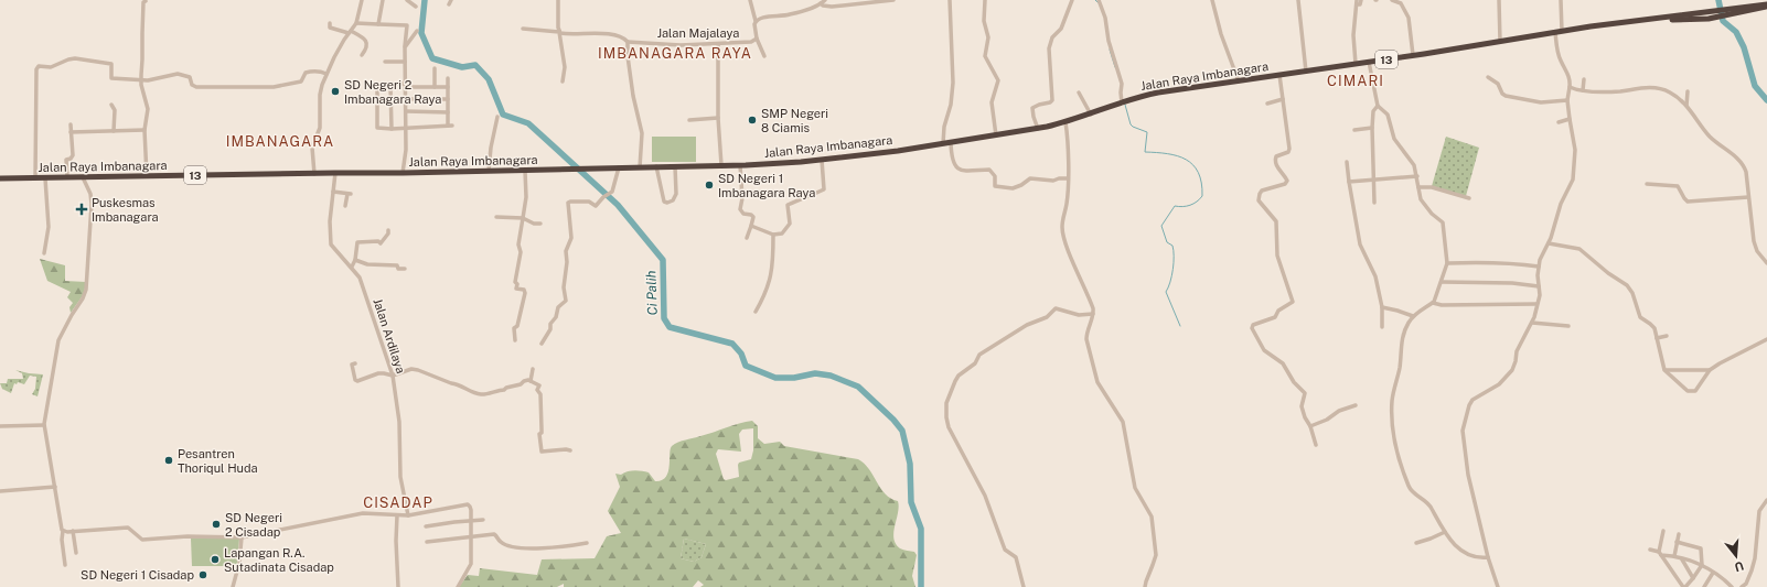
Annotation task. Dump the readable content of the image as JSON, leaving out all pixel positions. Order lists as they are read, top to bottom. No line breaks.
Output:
{"streets":{"highway":["13","Jalan Raya Imbanagara"],"street":["Jalan Majalaya","Jalan Ardilaya"]},"crossings":[["Jalan Raya Imbanagara","Jalan Ardilaya"]],"districts":["IMBANAGARA RAYA","CIMARI","IMBANAGARA","CISADAP"],"water":["Ci Palih"],"places":{"other":["SD Negeri 2 Imbanagara Raya","SMP Negeri 8 Ciamis","SD Negeri 1 Imbanagara Raya","Pesantren Thoriqul Huda","SD Negeri 2 Cisadap","Lapangan R.A. Sutadinata Cisadap","SD Negeri 1 Cisadap"],"health":["Puskesmas Imbanagara"]},"north":"bottom"}
